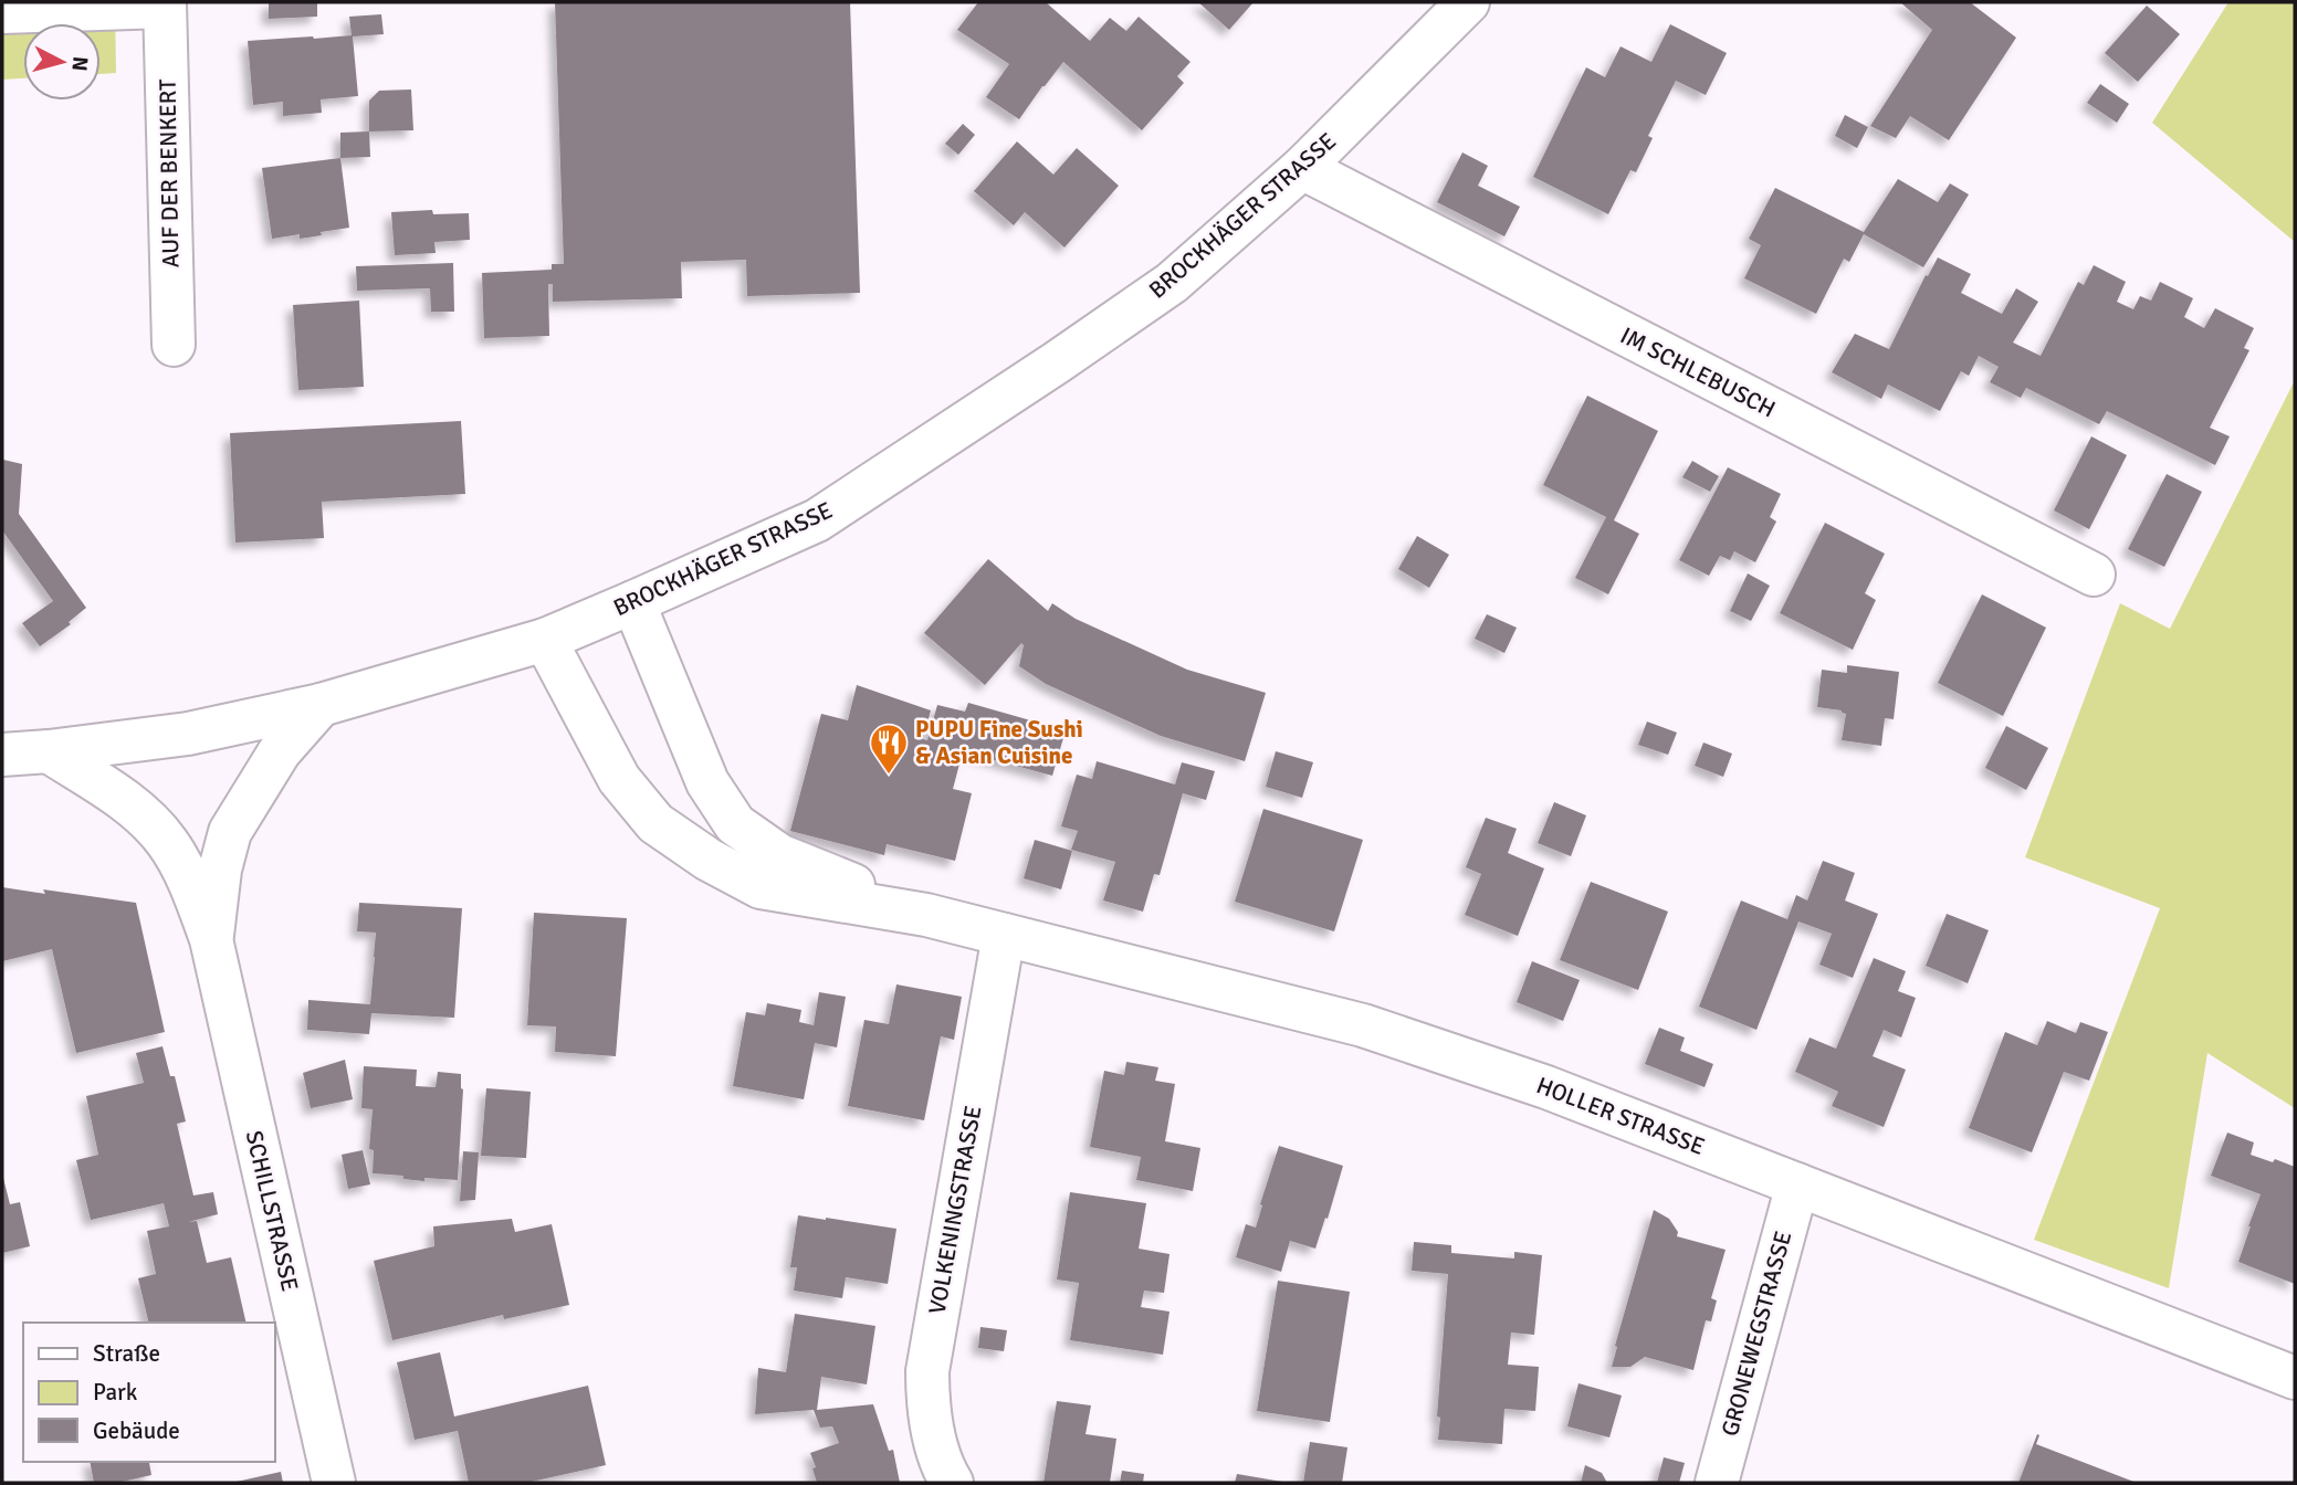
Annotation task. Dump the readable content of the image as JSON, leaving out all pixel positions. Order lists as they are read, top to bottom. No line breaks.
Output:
{"streets":{"street":["AUF DER BENKERT","BROCKHÄGER STRASSE","IM SCHLEBUSCH","HOLLER STRASSE","VOLKENINGSTRASSE","SCHILLSTRASSE","GRONEWEGSTRASSE"]},"crossings":[["BROCKHÄGER STRASSE","IM SCHLEBUSCH"],["BROCKHÄGER STRASSE","HOLLER STRASSE"],["BROCKHÄGER STRASSE","SCHILLSTRASSE"],["HOLLER STRASSE","VOLKENINGSTRASSE"],["HOLLER STRASSE","GRONEWEGSTRASSE"]],"places":{"restaurant":["PUPU Fine Sushi & Asian Cuisine"]},"legend":["Straße","Park","Gebäude"],"north":"right"}
